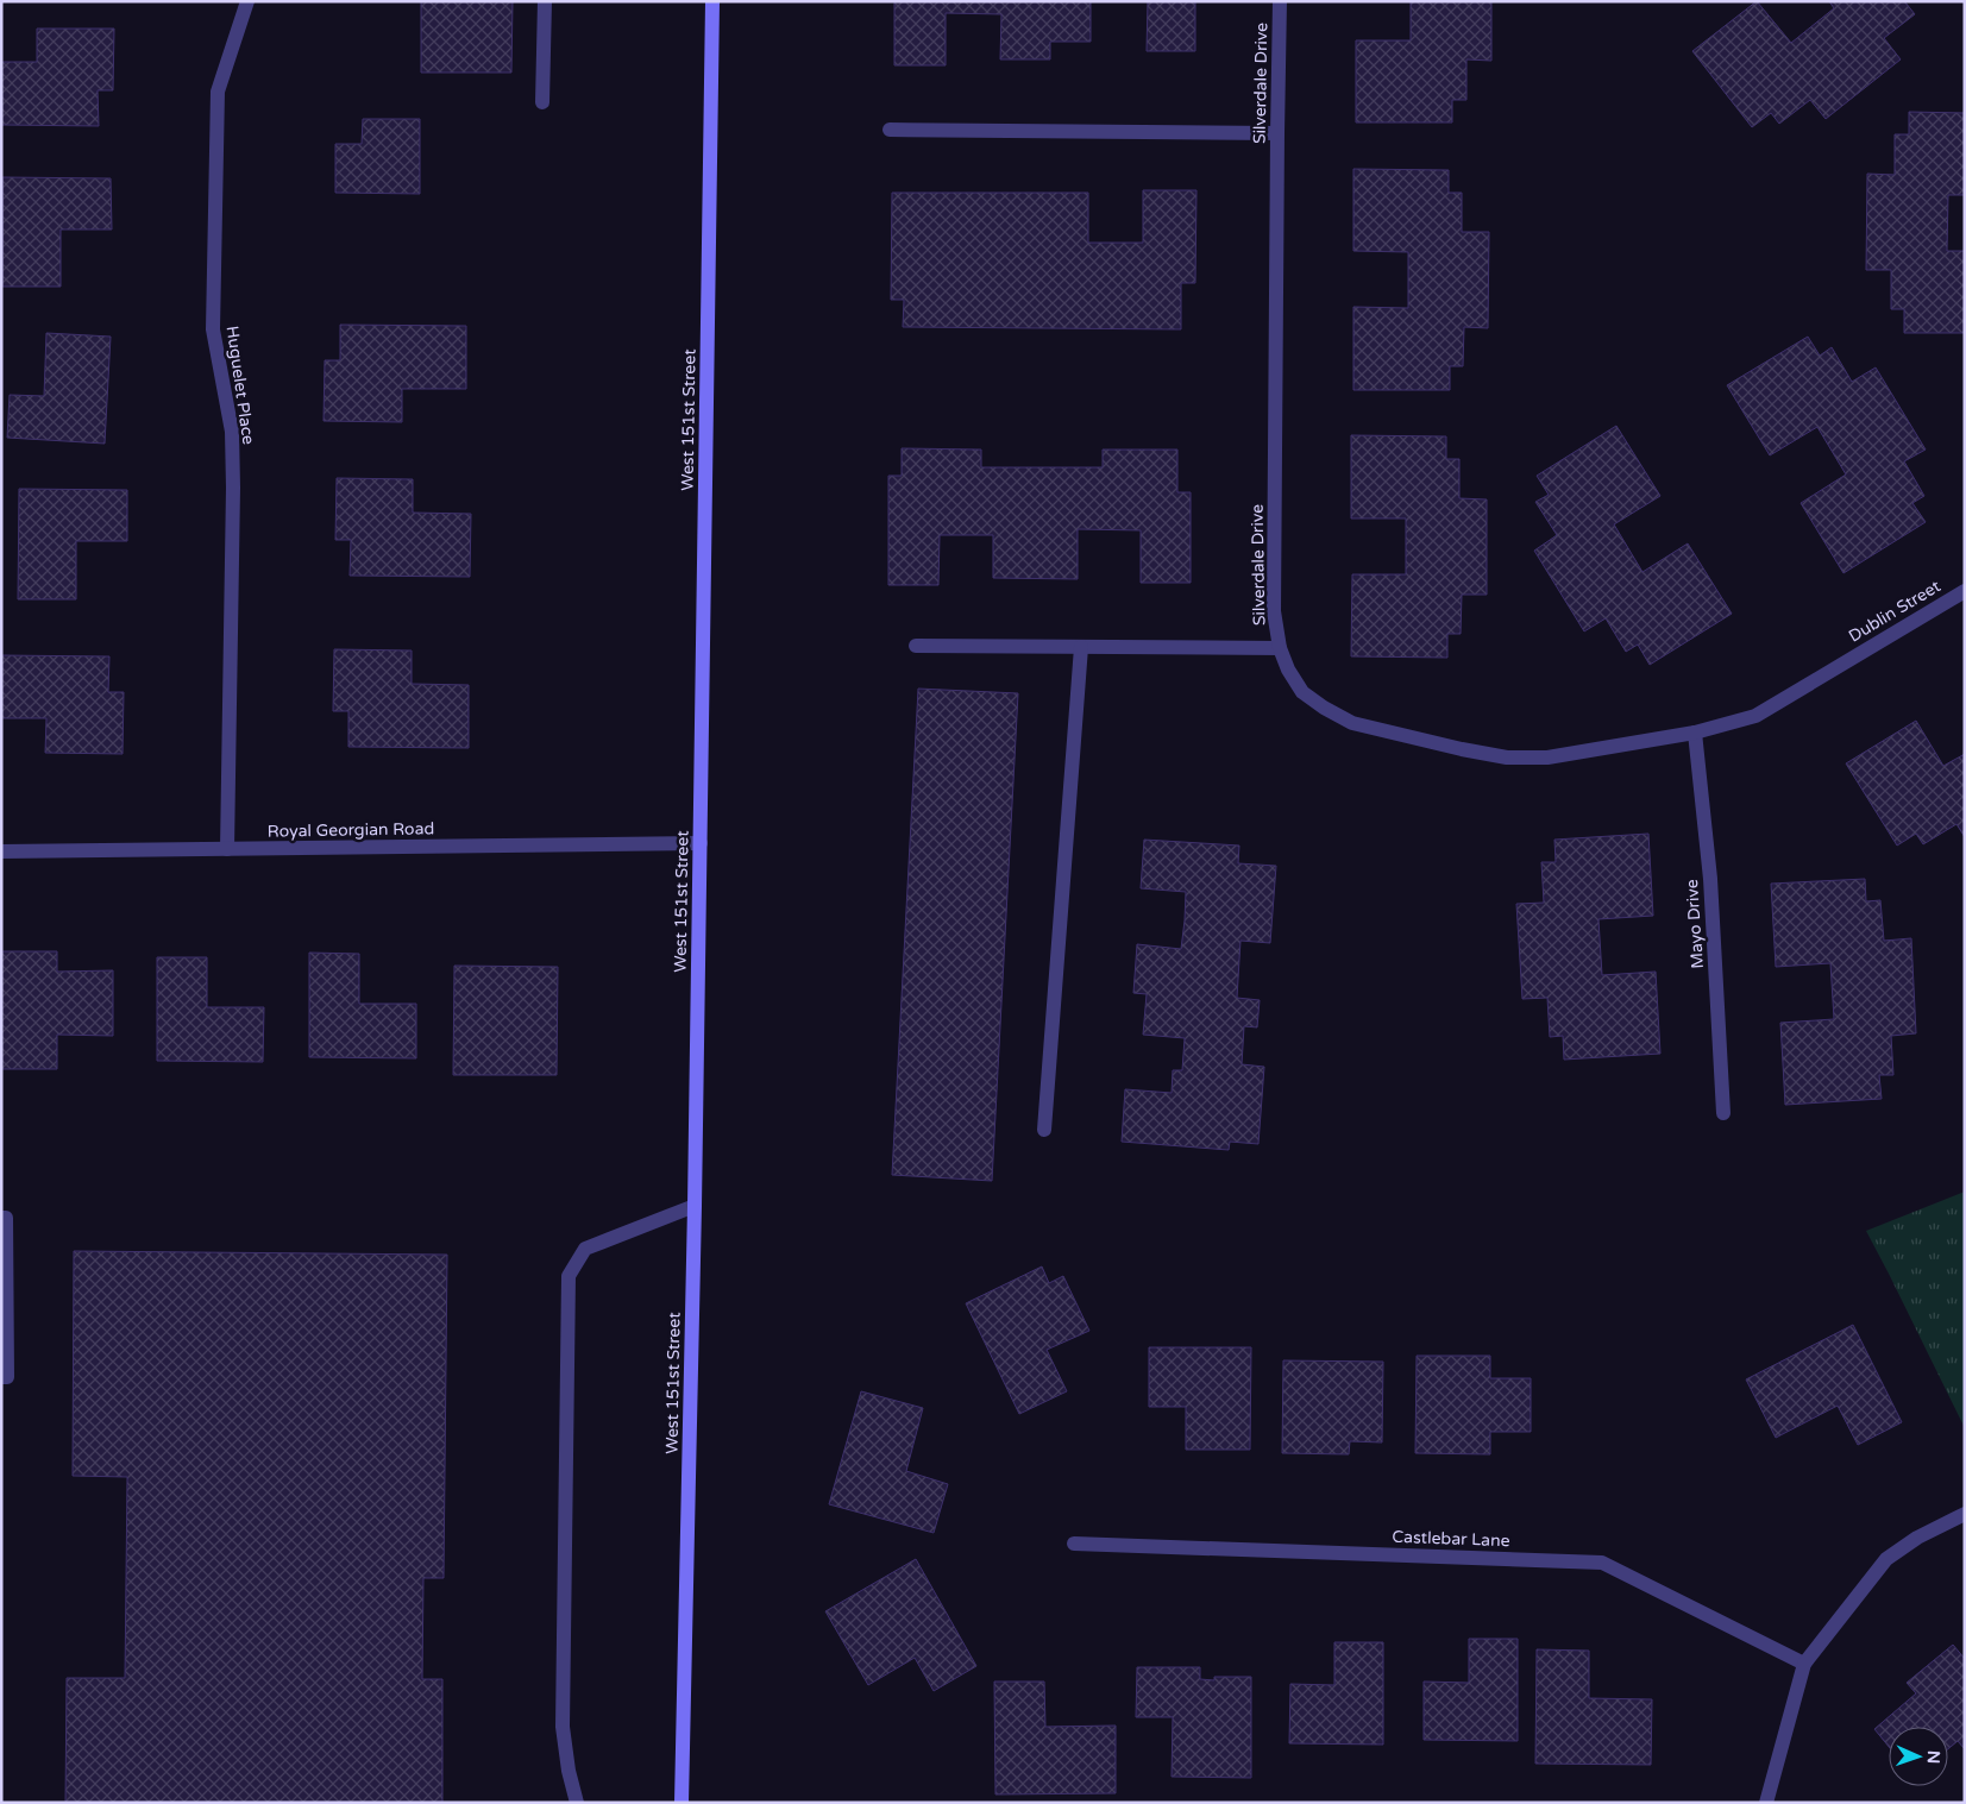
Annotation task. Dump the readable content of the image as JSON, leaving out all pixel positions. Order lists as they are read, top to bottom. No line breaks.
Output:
{"streets":{"street":["Silverdale Drive","Huguelet Place","West 151st Street","Dublin Street","Royal Georgian Road","Mayo Drive","Castlebar Lane"]},"crossings":[["Silverdale Drive","Dublin Street"],["Silverdale Drive","Mayo Drive"],["Huguelet Place","Royal Georgian Road"],["West 151st Street","Royal Georgian Road"]],"north":"right"}
